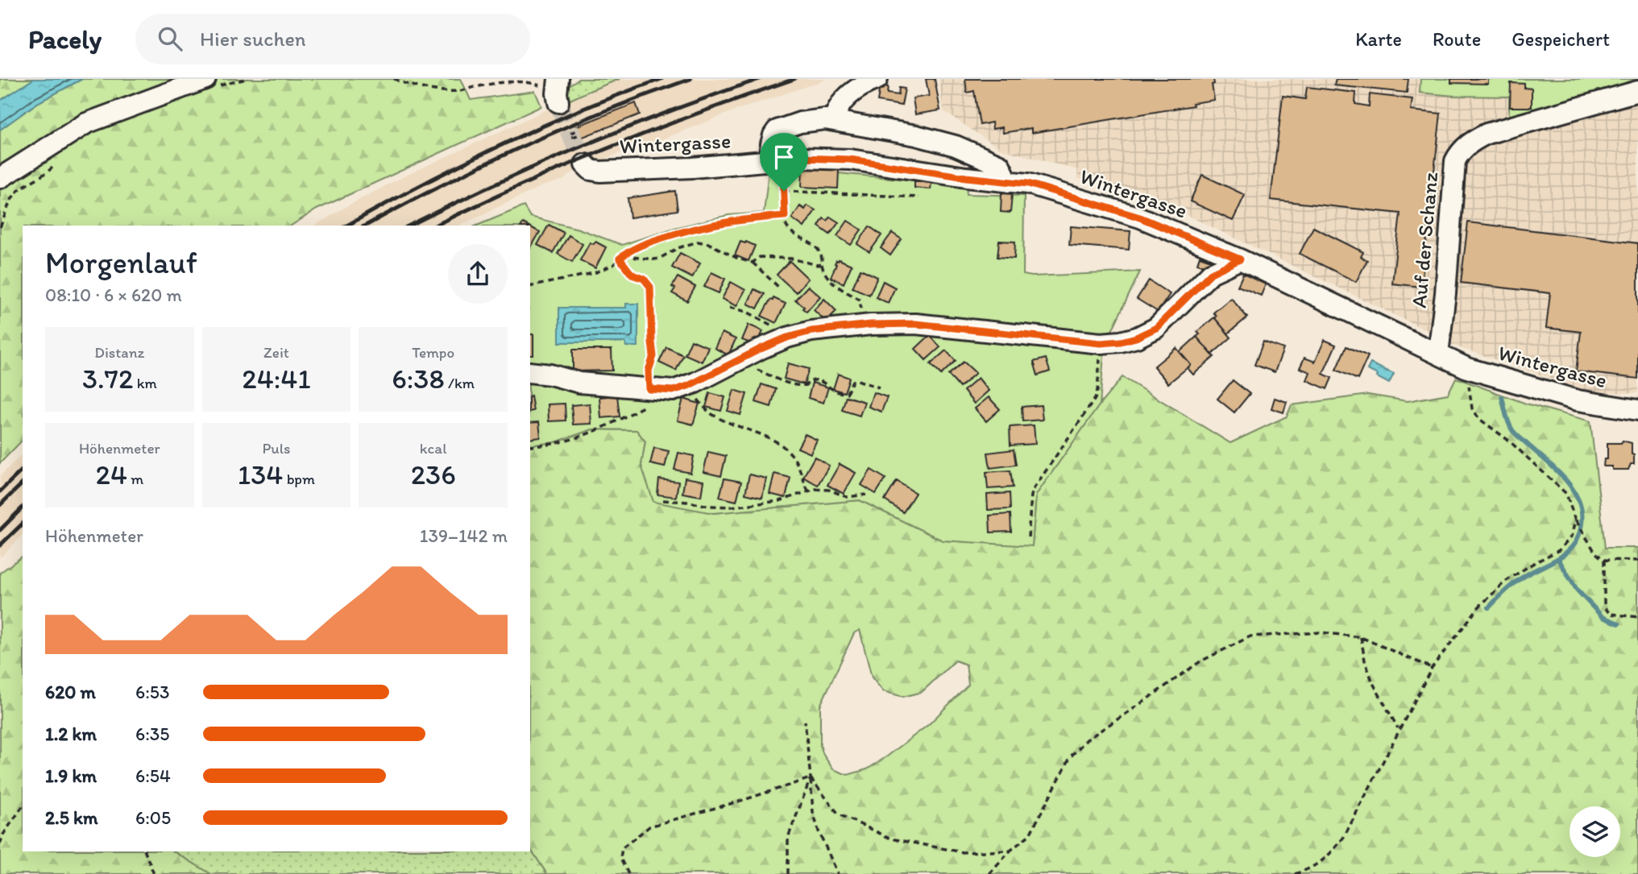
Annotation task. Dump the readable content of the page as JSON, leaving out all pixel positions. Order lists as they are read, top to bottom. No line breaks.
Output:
{"streets":{"street":["Wintergasse","Auf der Schanz"]},"crossings":[["Wintergasse","Auf der Schanz"]],"page":{"header":"Pacely","search":"Hier suchen","nav":["Karte","Route","Gespeichert"],"heading":["Morgenlauf","08:10 · 6 × 620 m"],"stats":[["Distanz","3.72 km"],["Zeit","24:41"],["Tempo","6:38 /km"],["Höhenmeter","24 m"],["Puls","134 bpm"],["kcal","236"]],"chart":["Höhenmeter","139–142 m"],"list":[{"name":"620 m","note":"6:53"},{"name":"1.2 km","note":"6:35"},{"name":"1.9 km","note":"6:54"},{"name":"2.5 km","note":"6:05"}]}}
